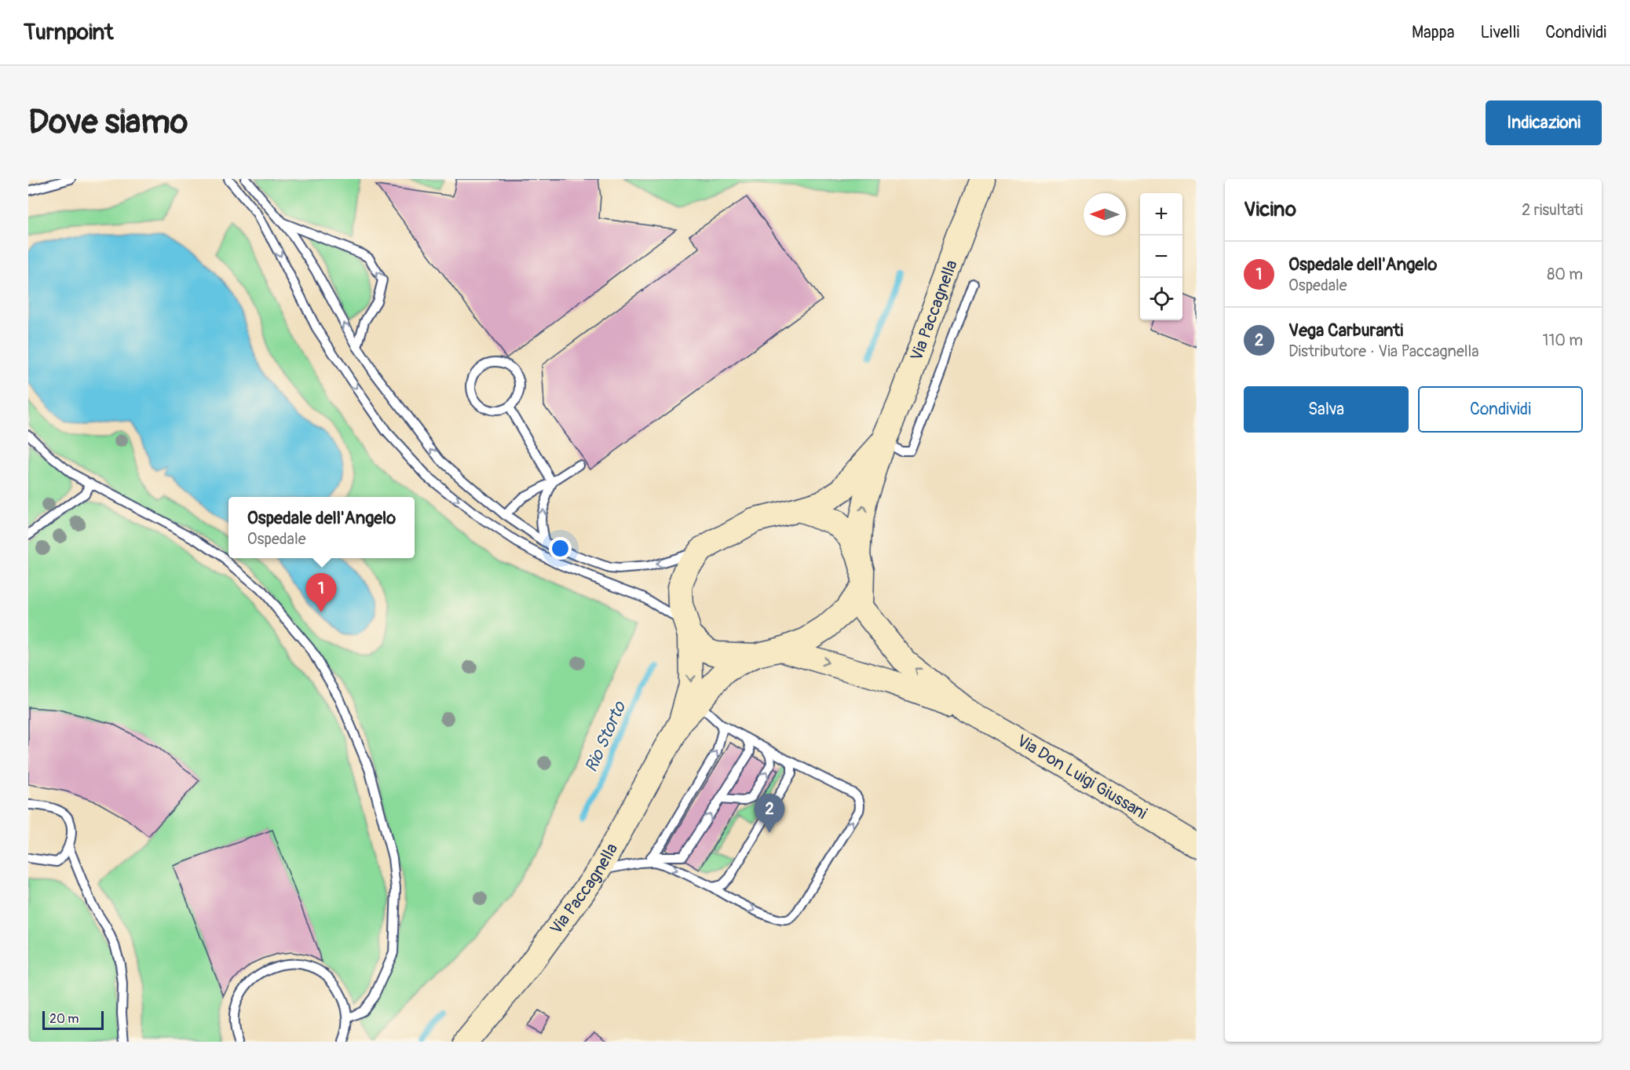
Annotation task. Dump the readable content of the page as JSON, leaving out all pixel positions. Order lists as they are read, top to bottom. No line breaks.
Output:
{"streets":{"main road":["Via Paccagnella","Via Don Luigi Giussani"]},"crossings":[["Via Paccagnella","Via Don Luigi Giussani"]],"water":["Rio Storto"],"scale_bar":"20 m","north":"left","page":{"header":"Turnpoint","nav":["Mappa","Livelli","Condividi"],"buttons":["Indicazioni",["Salva","Condividi"]],"title":"Dove siamo","heading":["Vicino","2 risultati"],"map_buttons":["+","−"],"list":[{"mark":"1","name":"Ospedale dell'Angelo","note":"Ospedale","value":"80 m"},{"mark":"2","name":"Vega Carburanti","note":"Distributore · Via Paccagnella","value":"110 m"}],"popup":["Ospedale dell'Angelo","Ospedale"],"pins":["1","2"],"scale":"20 m"}}
